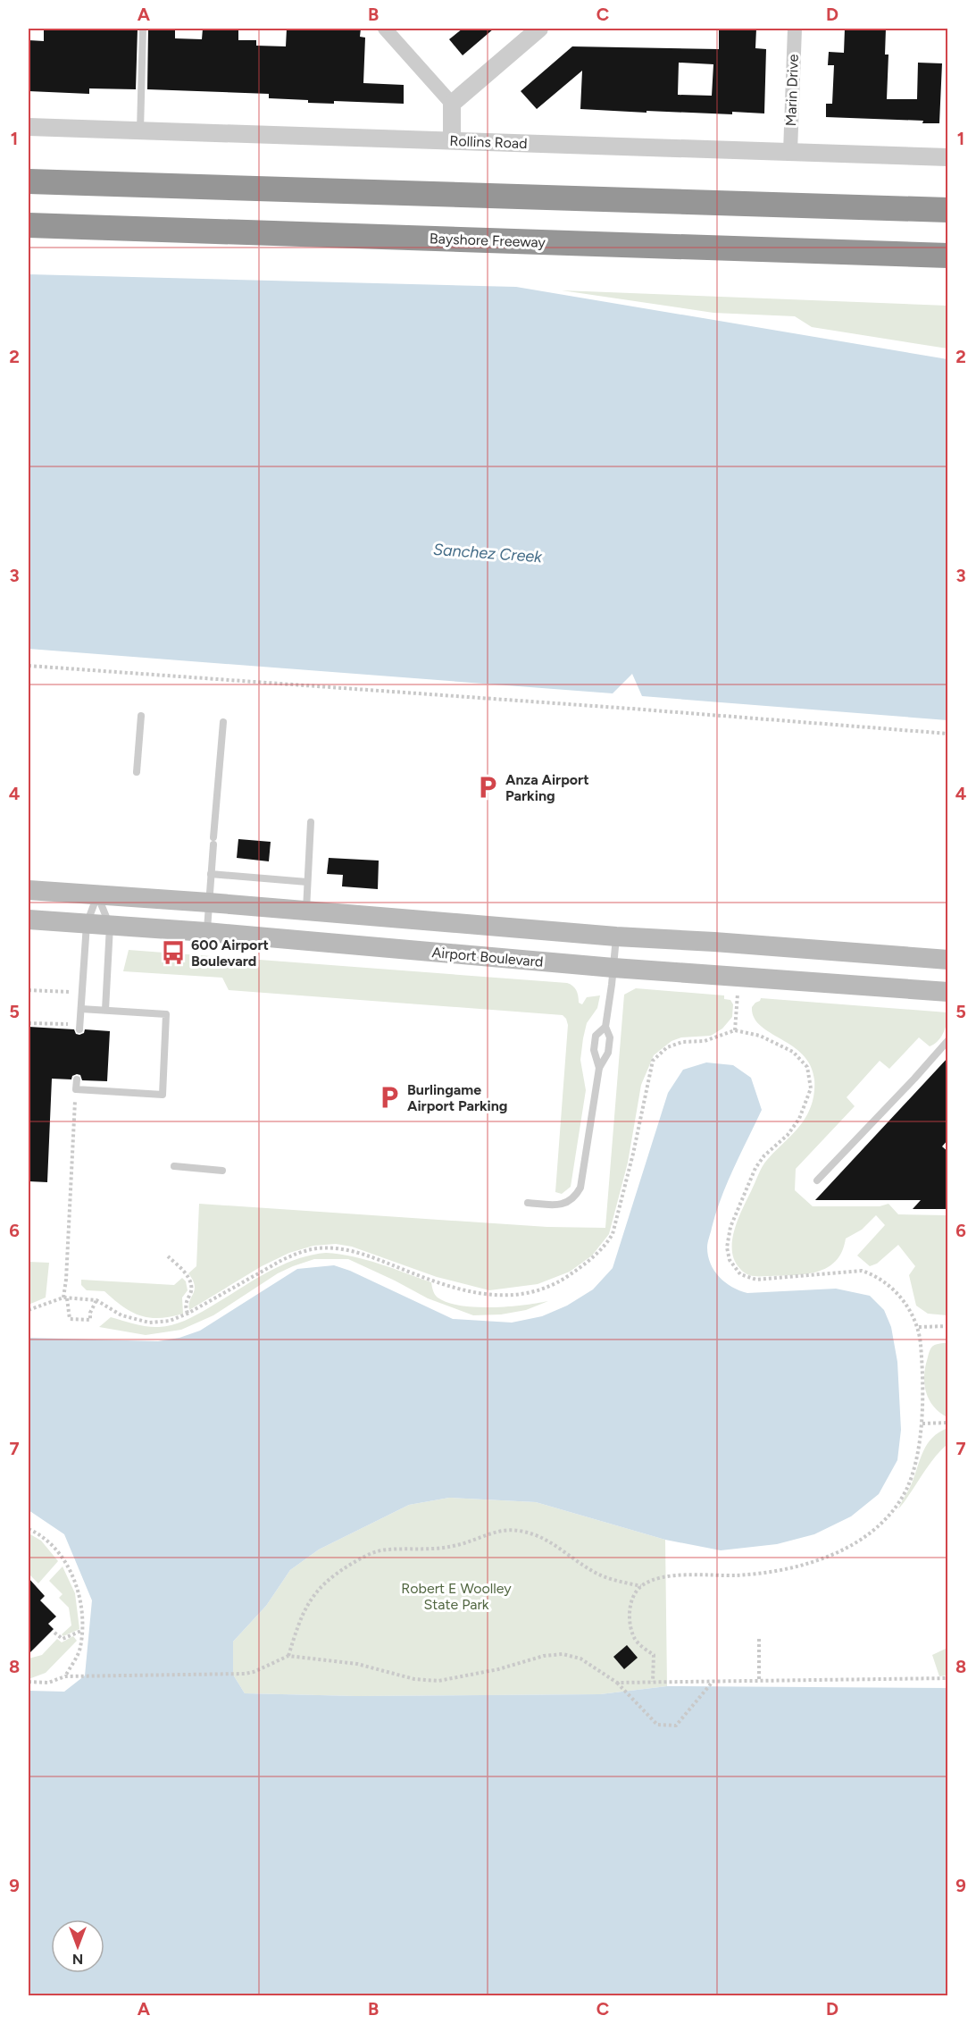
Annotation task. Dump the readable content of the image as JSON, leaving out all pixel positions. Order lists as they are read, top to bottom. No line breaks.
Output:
{"streets":{"highway":["Bayshore Freeway"],"main road":["Airport Boulevard"],"street":["Marin Drive","Rollins Road"]},"crossings":[["Marin Drive","Rollins Road"]],"water":["Sanchez Creek"],"parks":["Robert E Woolley State Park"],"places":{"parking":["Anza Airport Parking","Burlingame Airport Parking"],"bus stop":["600 Airport Boulevard"]},"north":"bottom","grid":{"columns":["A","B","C","D"],"rows":["1","2","3","4","5","6","7","8","9"]}}
